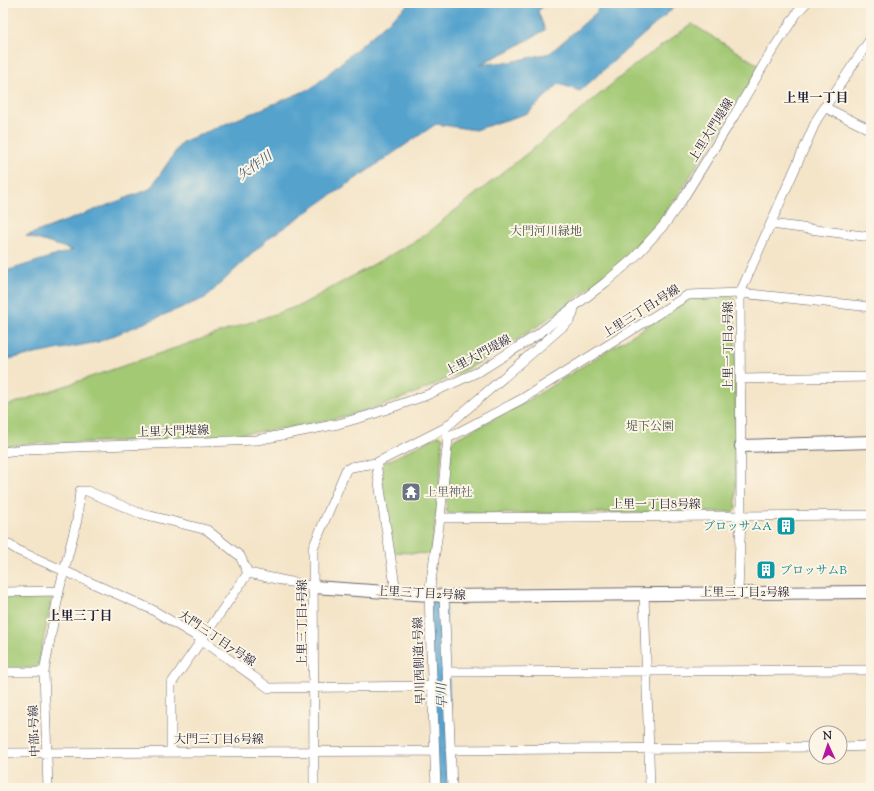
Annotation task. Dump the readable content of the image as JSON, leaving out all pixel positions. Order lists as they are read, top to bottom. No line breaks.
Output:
{"streets":{"street":["上里大門堤線","上里三丁目1号線","上里一丁目9号線","上里一丁目8号線","上里三丁目2号線","大門三丁目7号線","早川西側道1号線","中部1号線","大門三丁目6号線"]},"crossings":[["上里三丁目1号線","上里一丁目9号線"],["上里三丁目1号線","上里三丁目2号線"],["上里三丁目1号線","大門三丁目7号線"],["上里三丁目1号線","早川西側道1号線"],["上里三丁目1号線","大門三丁目6号線"],["上里一丁目9号線","上里一丁目8号線"],["上里一丁目9号線","上里三丁目2号線"],["上里一丁目8号線","早川西側道1号線"],["上里三丁目2号線","早川西側道1号線"],["大門三丁目7号線","早川西側道1号線"],["大門三丁目7号線","中部1号線"],["早川西側道1号線","大門三丁目6号線"],["中部1号線","大門三丁目6号線"]],"districts":["上里一丁目","上里三丁目"],"water":["矢作川","早川"],"parks":["大門河川緑地","堤下公園"],"places":{"temple":["上里神社"],"building":["ブロッサムA","ブロッサムB"]},"north":"top"}
